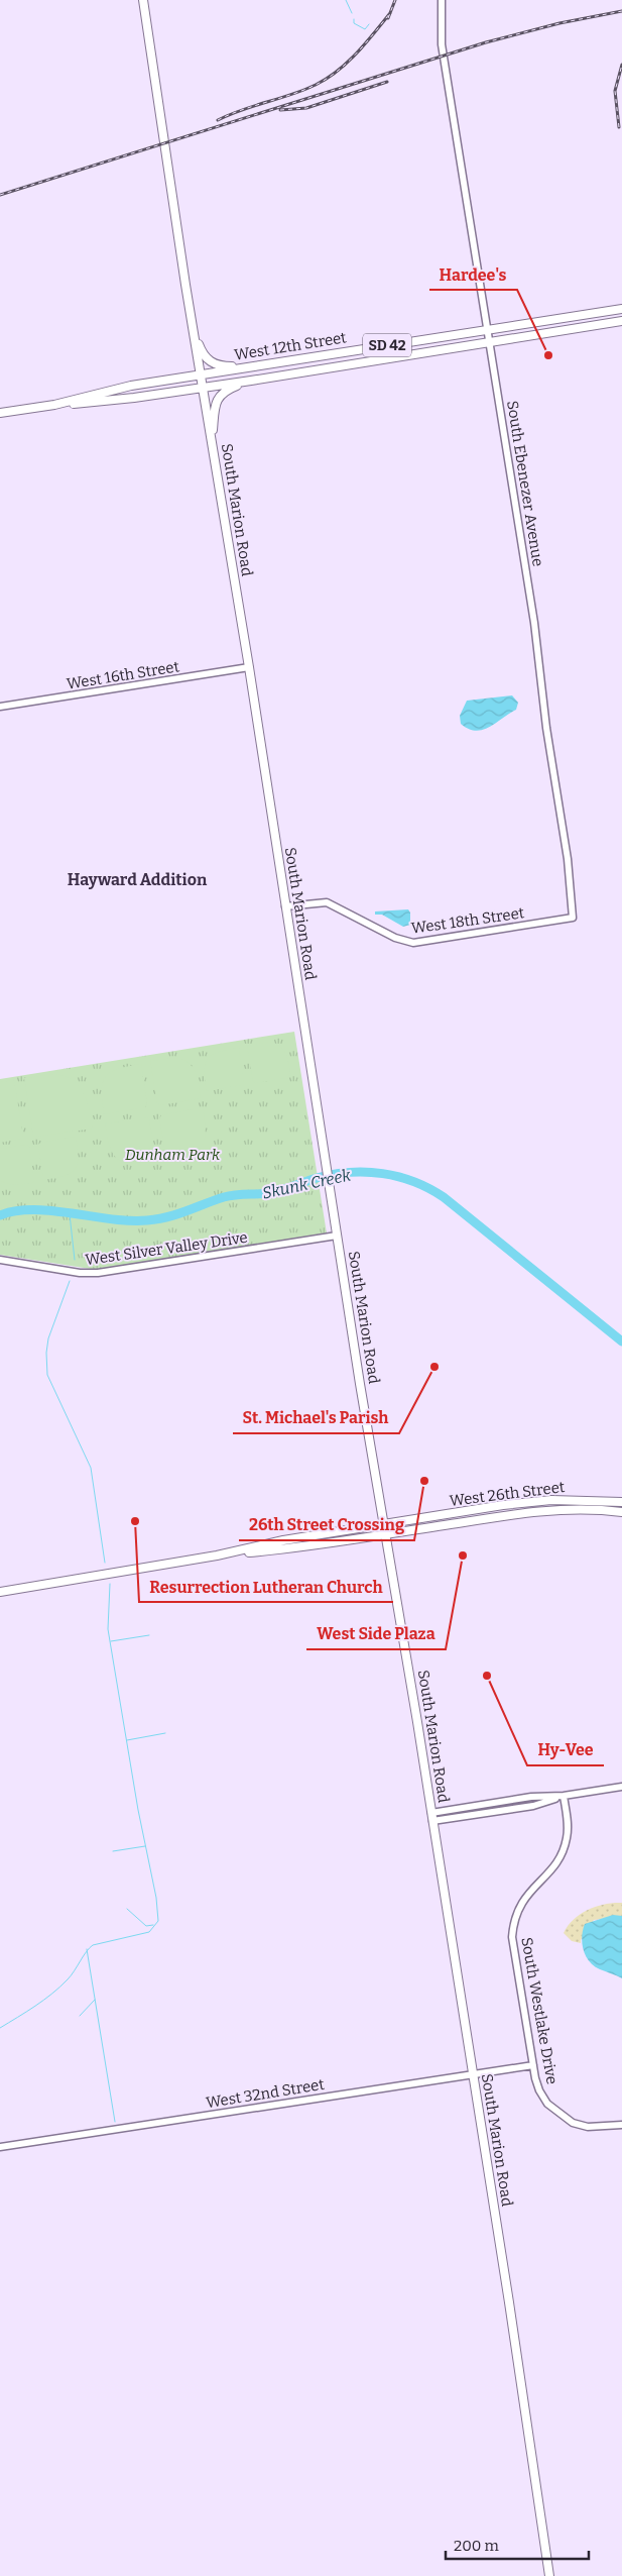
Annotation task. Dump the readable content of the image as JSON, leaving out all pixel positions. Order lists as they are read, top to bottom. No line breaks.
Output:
{"streets":{"main road":["SD 42","West 12th Street","South Marion Road","West 26th Street"],"street":["South Ebenezer Avenue","West 16th Street","West 18th Street","West Silver Valley Drive","South Westlake Drive","West 32nd Street"]},"crossings":[["West 12th Street","South Ebenezer Avenue"],["West 12th Street","South Marion Road"],["South Ebenezer Avenue","West 18th Street"],["South Marion Road","West 16th Street"],["South Marion Road","West 18th Street"],["South Marion Road","West Silver Valley Drive"],["South Marion Road","West 26th Street"],["South Marion Road","West 32nd Street"],["South Westlake Drive","West 32nd Street"]],"districts":["Hayward Addition"],"water":["Skunk Creek"],"parks":["Dunham Park"],"places":["Hardee's","St. Michael's Parish","26th Street Crossing","Resurrection Lutheran Church","West Side Plaza","Hy-Vee"],"scale_bar":"200 m"}
